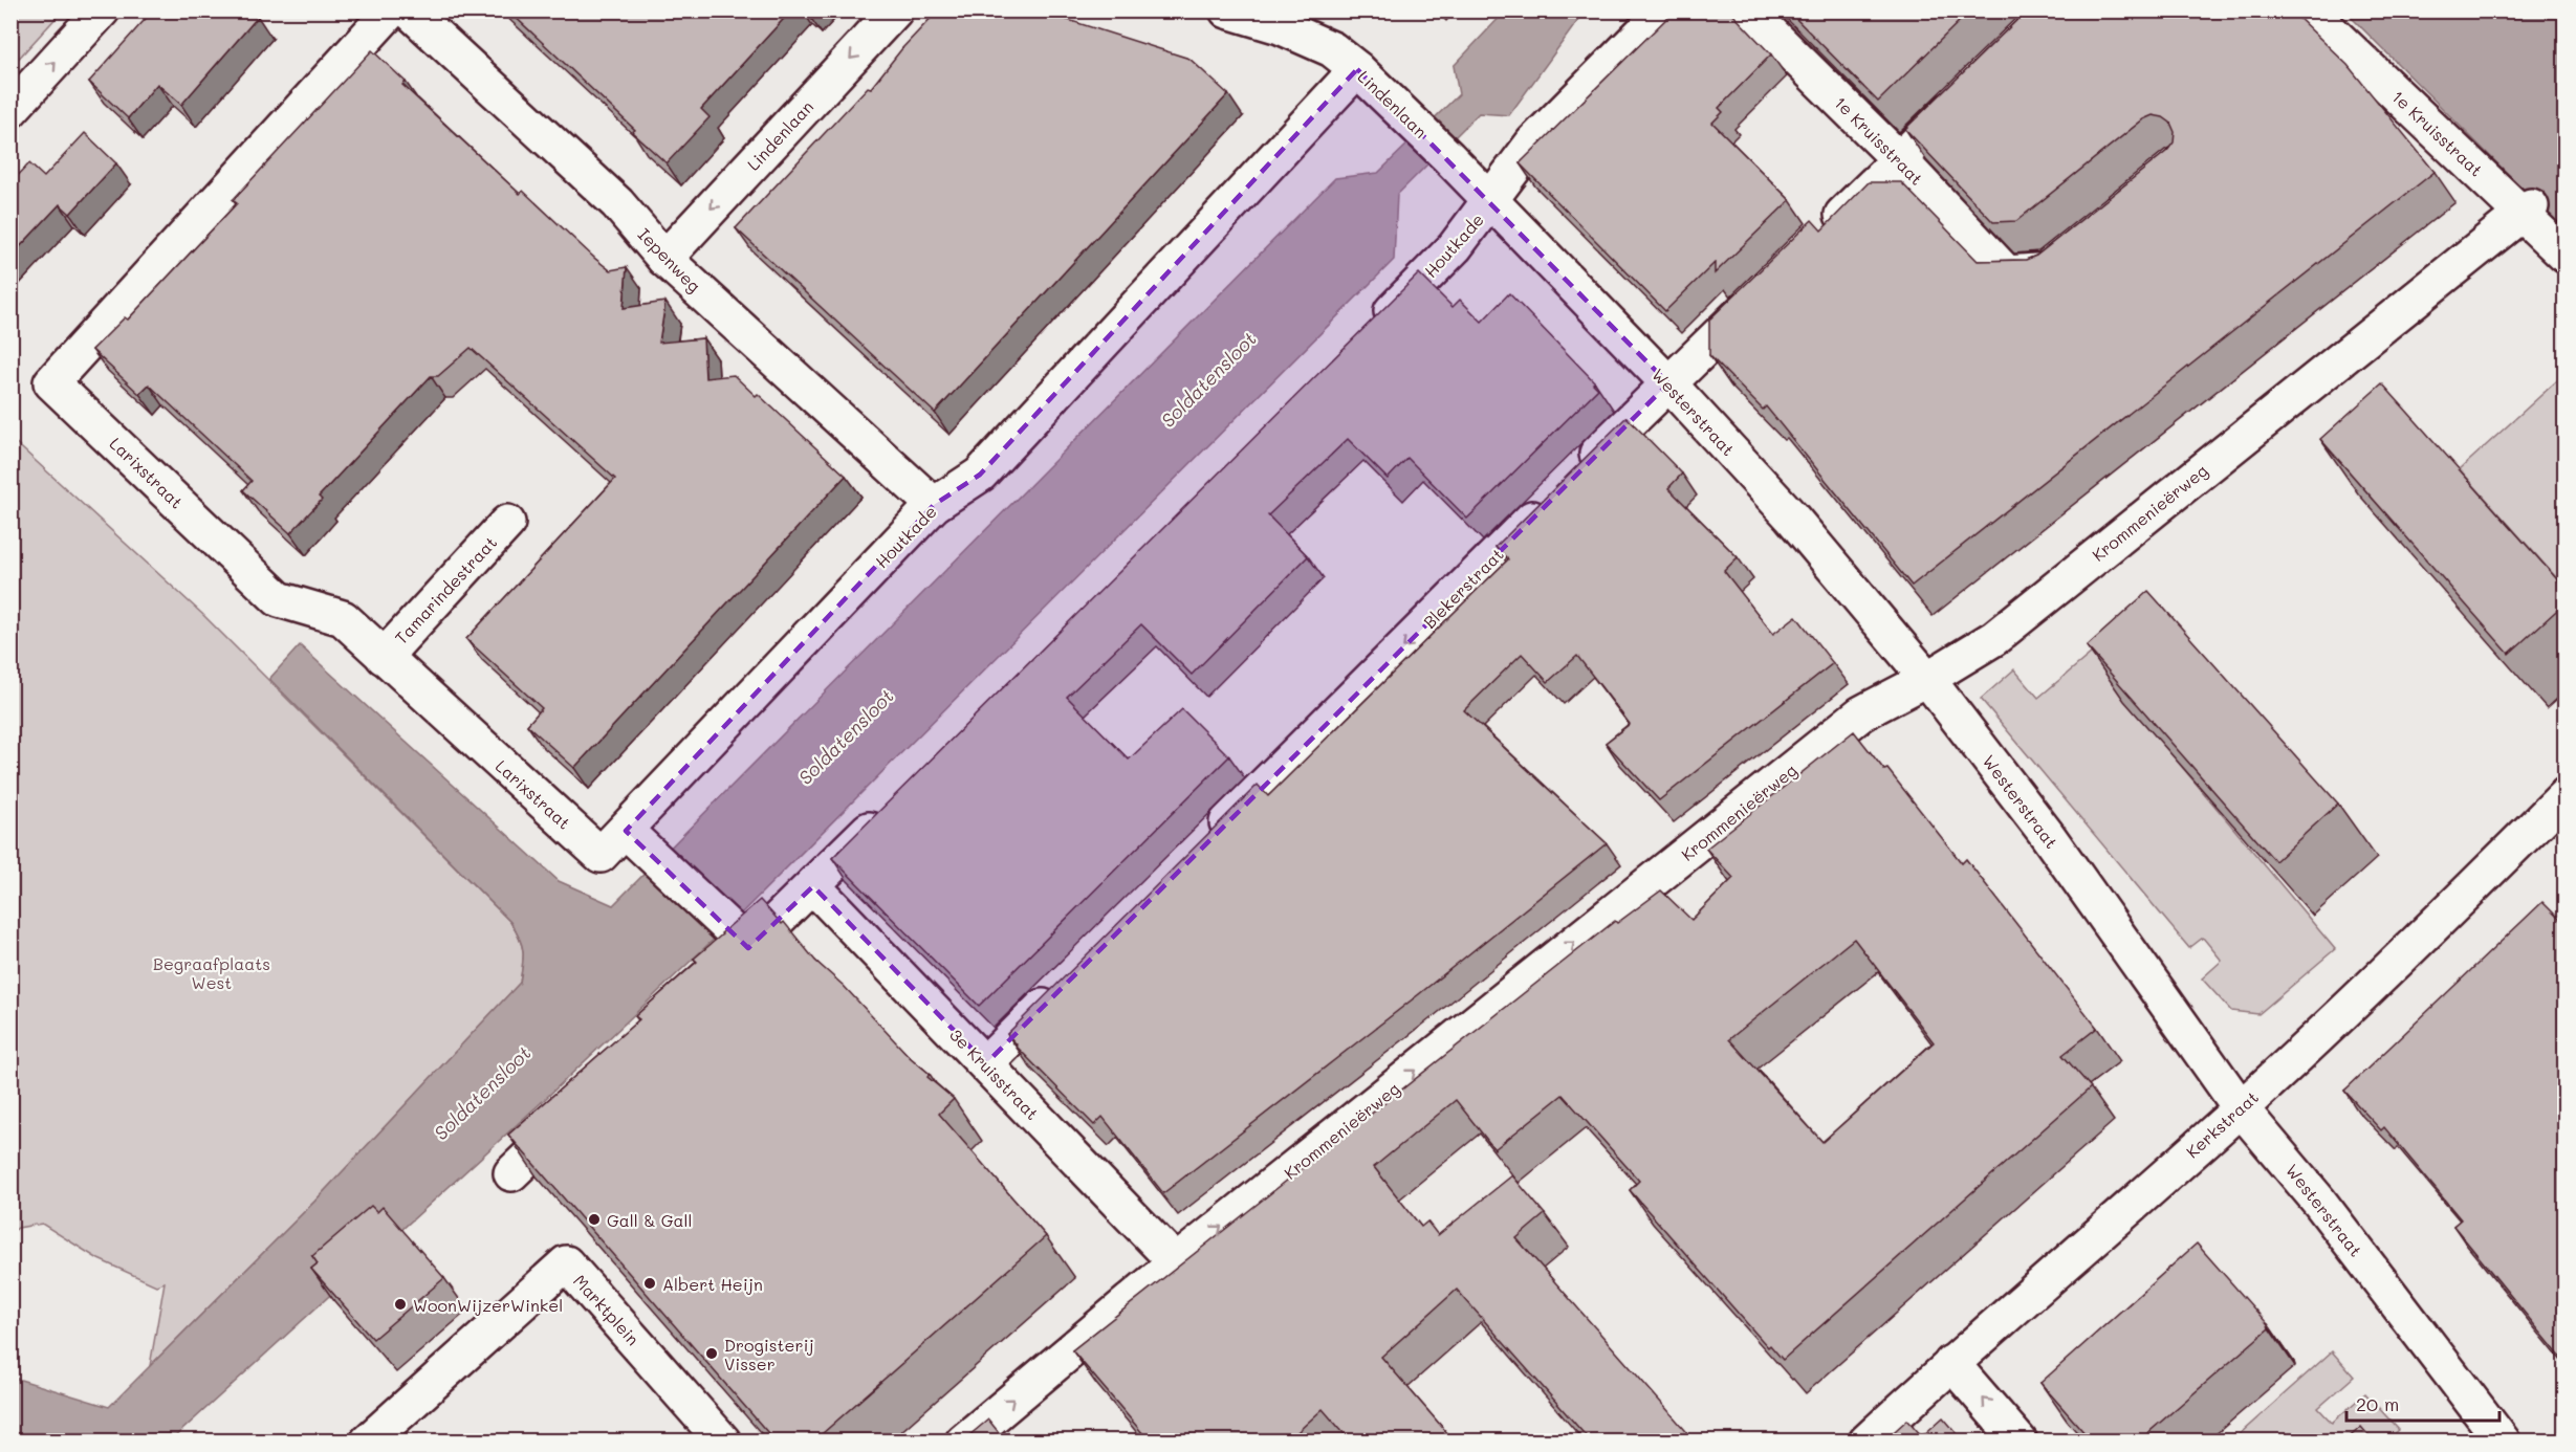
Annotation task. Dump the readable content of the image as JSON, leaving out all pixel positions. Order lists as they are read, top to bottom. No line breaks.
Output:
{"streets":{"street":["Lindenlaan","1e Kruisstraat","Houtkade","Iepenweg","Westerstraat","Larixstraat","Krommenieërweg","Blekerstraat","Tamarindestraat","3e Kruisstraat","Kerkstraat","Marktplein"]},"crossings":[["Lindenlaan","Houtkade"],["Lindenlaan","Iepenweg"],["Lindenlaan","Westerstraat"],["1e Kruisstraat","Krommenieërweg"],["Houtkade","Iepenweg"],["Houtkade","Westerstraat"],["Houtkade","Larixstraat"],["Westerstraat","Krommenieërweg"],["Westerstraat","Kerkstraat"],["Larixstraat","Tamarindestraat"],["Krommenieërweg","3e Kruisstraat"]],"one_way":["Lindenlaan","Krommenieërweg","Blekerstraat"],"water":["Soldatensloot"],"parks":["Begraafplaats West"],"places":["Gall & Gall","Albert Heijn","WoonWijzerWinkel","Drogisterij Visser"],"scale_bar":"20 m"}
